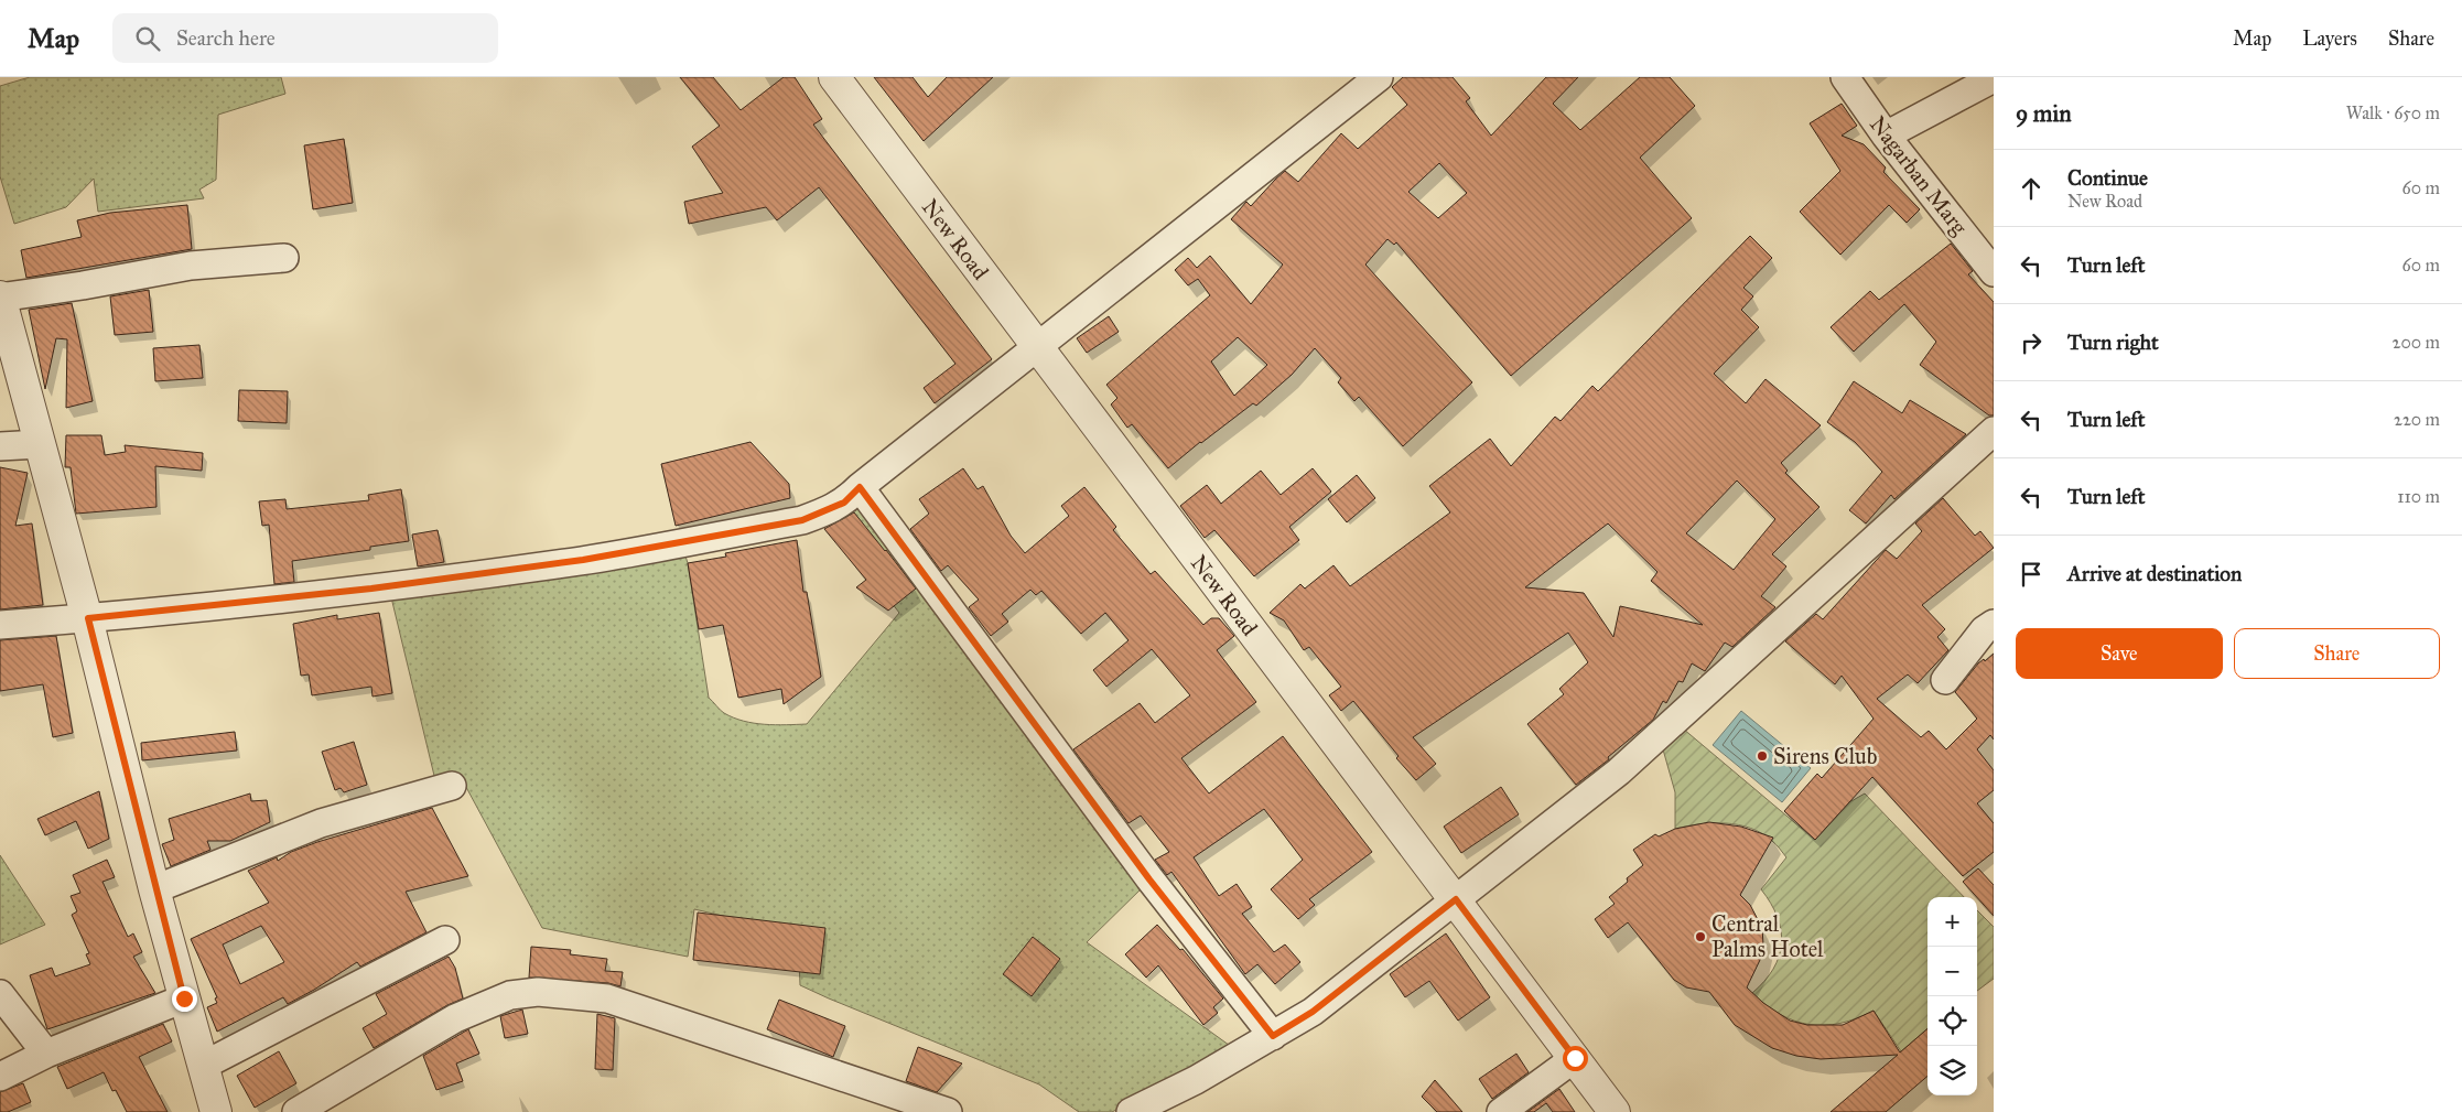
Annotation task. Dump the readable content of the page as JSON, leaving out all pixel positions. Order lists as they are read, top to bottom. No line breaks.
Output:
{"streets":{"street":["Nagarban Marg","New Road"]},"places":["Sirens Club","Central Palms Hotel"],"page":{"header":"Map","search":"Search here","nav":["Map","Layers","Share"],"heading":["9 min","Walk · 650 m"],"list":[["Continue","New Road","60 m"],["Turn left","60 m"],["Turn right","200 m"],["Turn left","220 m"],["Turn left","110 m"],"Arrive at destination"],"buttons":["Save","Share"],"map_buttons":["+","−"]}}
